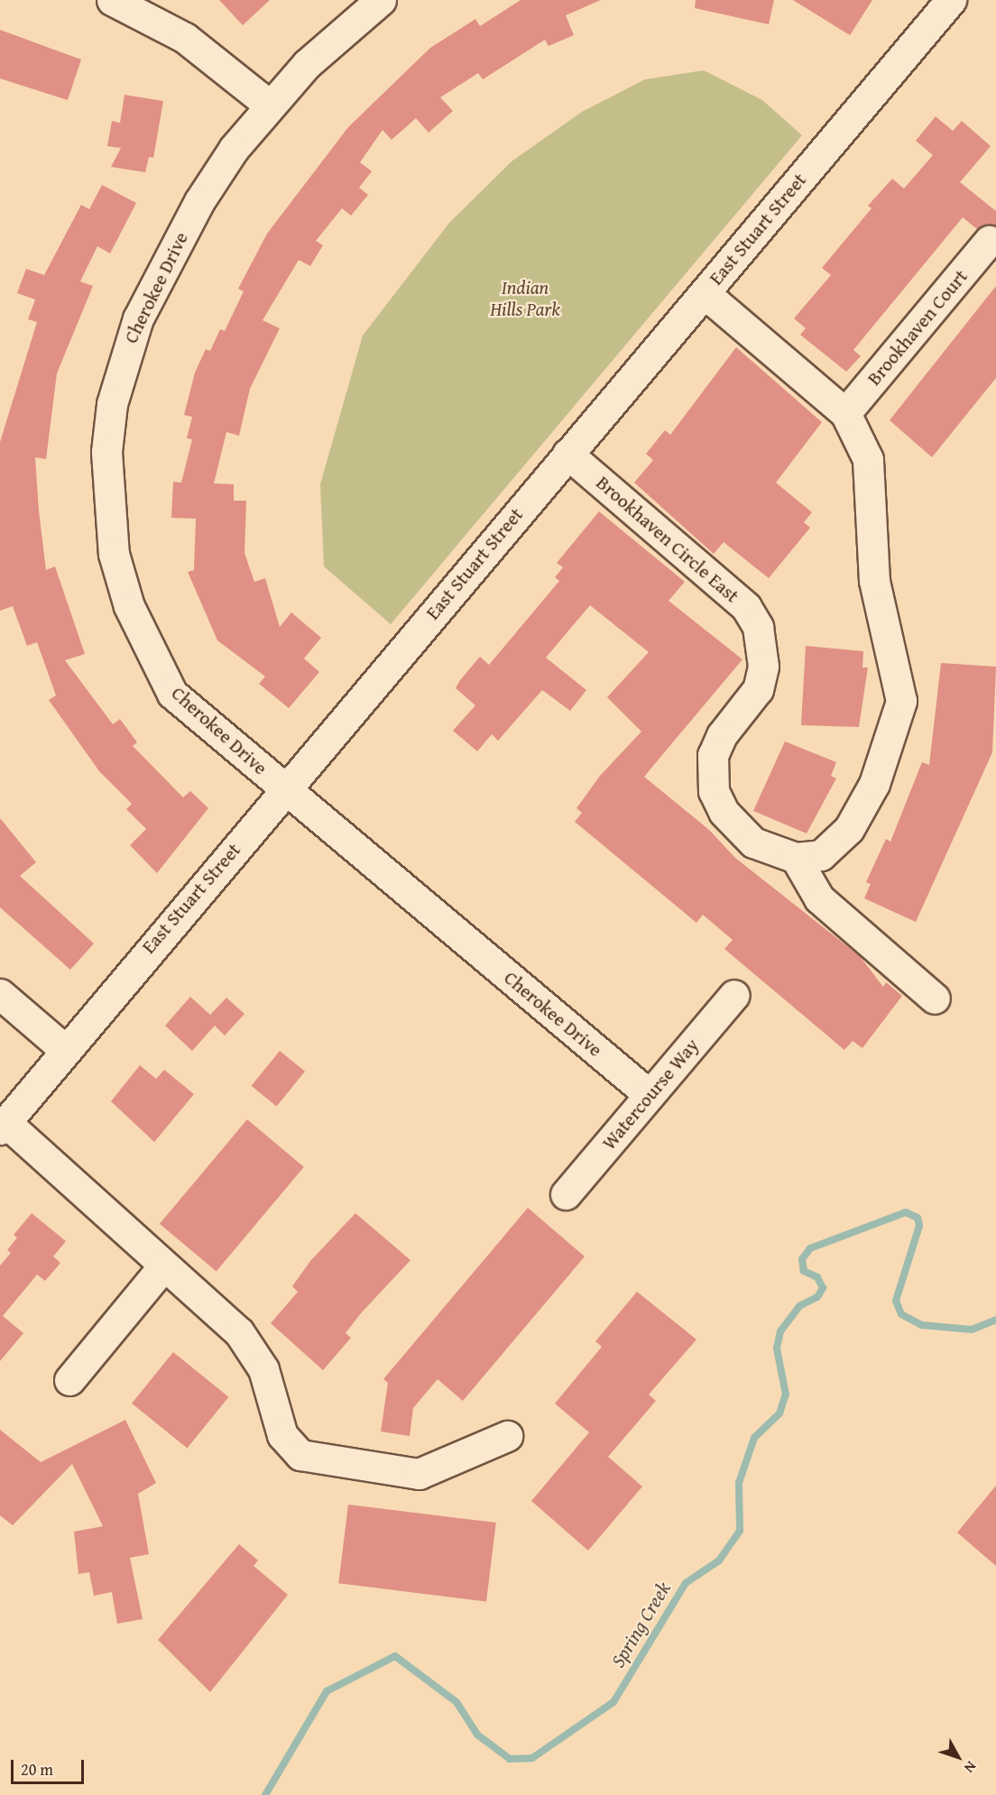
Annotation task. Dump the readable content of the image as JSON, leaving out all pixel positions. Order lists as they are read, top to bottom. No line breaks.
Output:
{"streets":{"street":["East Stuart Street","Cherokee Drive","Brookhaven Court","Brookhaven Circle East","Watercourse Way"]},"crossings":[["East Stuart Street","Cherokee Drive"],["East Stuart Street","Brookhaven Circle East"],["Cherokee Drive","Watercourse Way"]],"water":["Spring Creek"],"parks":["Indian Hills Park"],"scale_bar":"20 m","north":"bottom right"}
